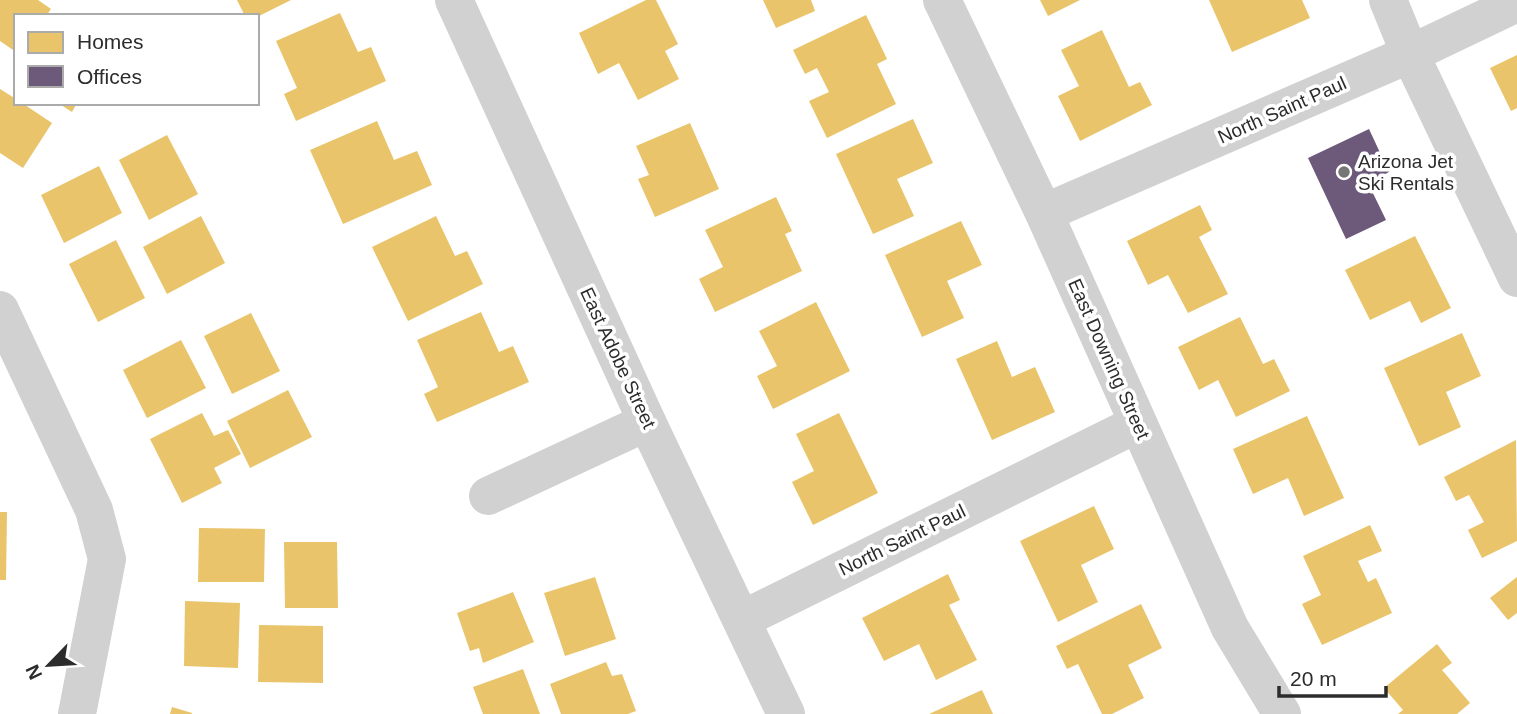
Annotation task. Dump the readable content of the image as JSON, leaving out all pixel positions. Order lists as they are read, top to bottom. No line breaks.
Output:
{"streets":{"street":["North Saint Paul","East Adobe Street","East Downing Street"]},"crossings":[["North Saint Paul","East Adobe Street"],["North Saint Paul","East Downing Street"]],"places":["Arizona Jet Ski Rentals"],"legend":["Homes","Offices"],"scale_bar":"20 m","north":"bottom left"}
